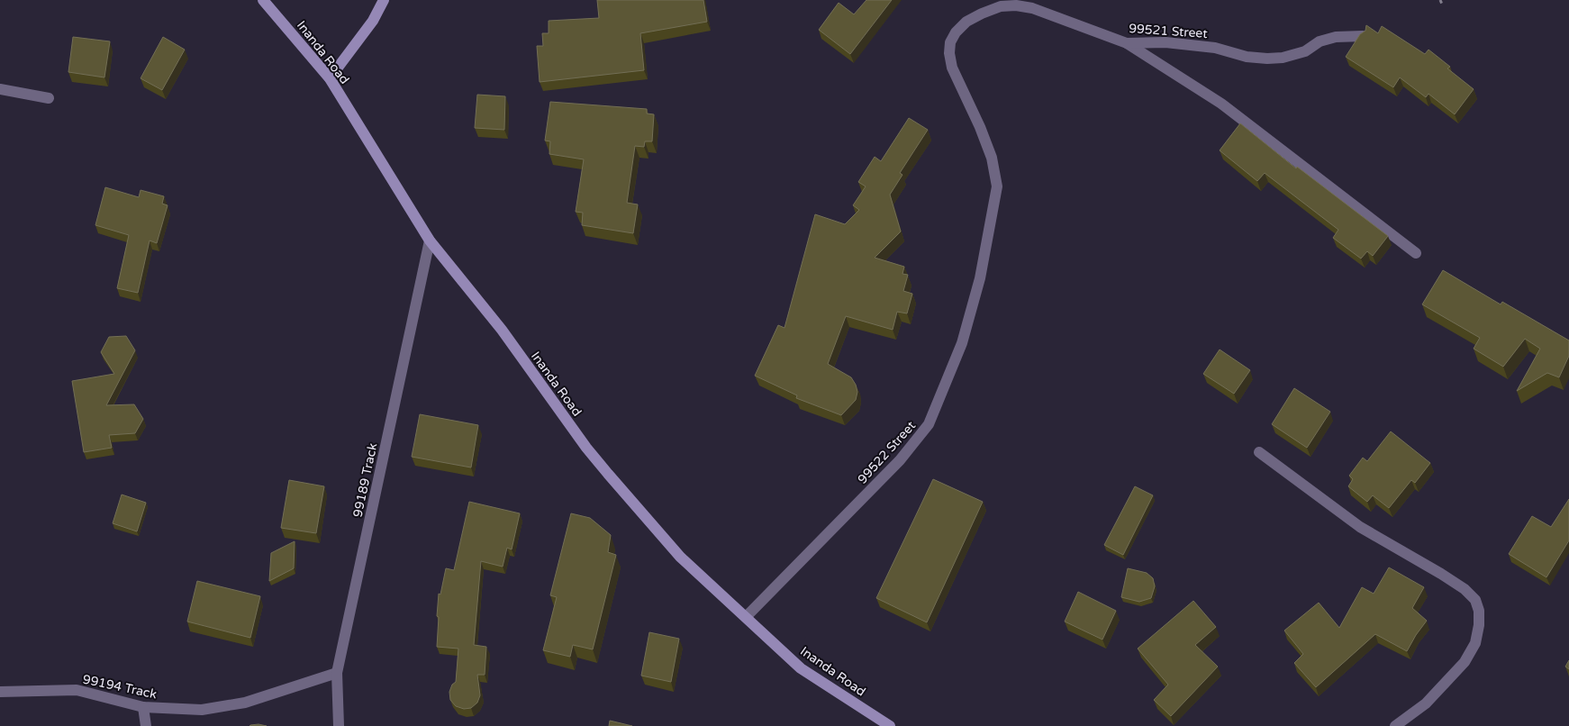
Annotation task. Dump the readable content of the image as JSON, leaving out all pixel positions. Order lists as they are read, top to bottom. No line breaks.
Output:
{"streets":{"street":["99521 Street","Inanda Road","99522 Street","99189 Track","99194 Track"]},"crossings":[["99521 Street","99522 Street"],["Inanda Road","99522 Street"],["Inanda Road","99189 Track"],["99189 Track","99194 Track"]]}
